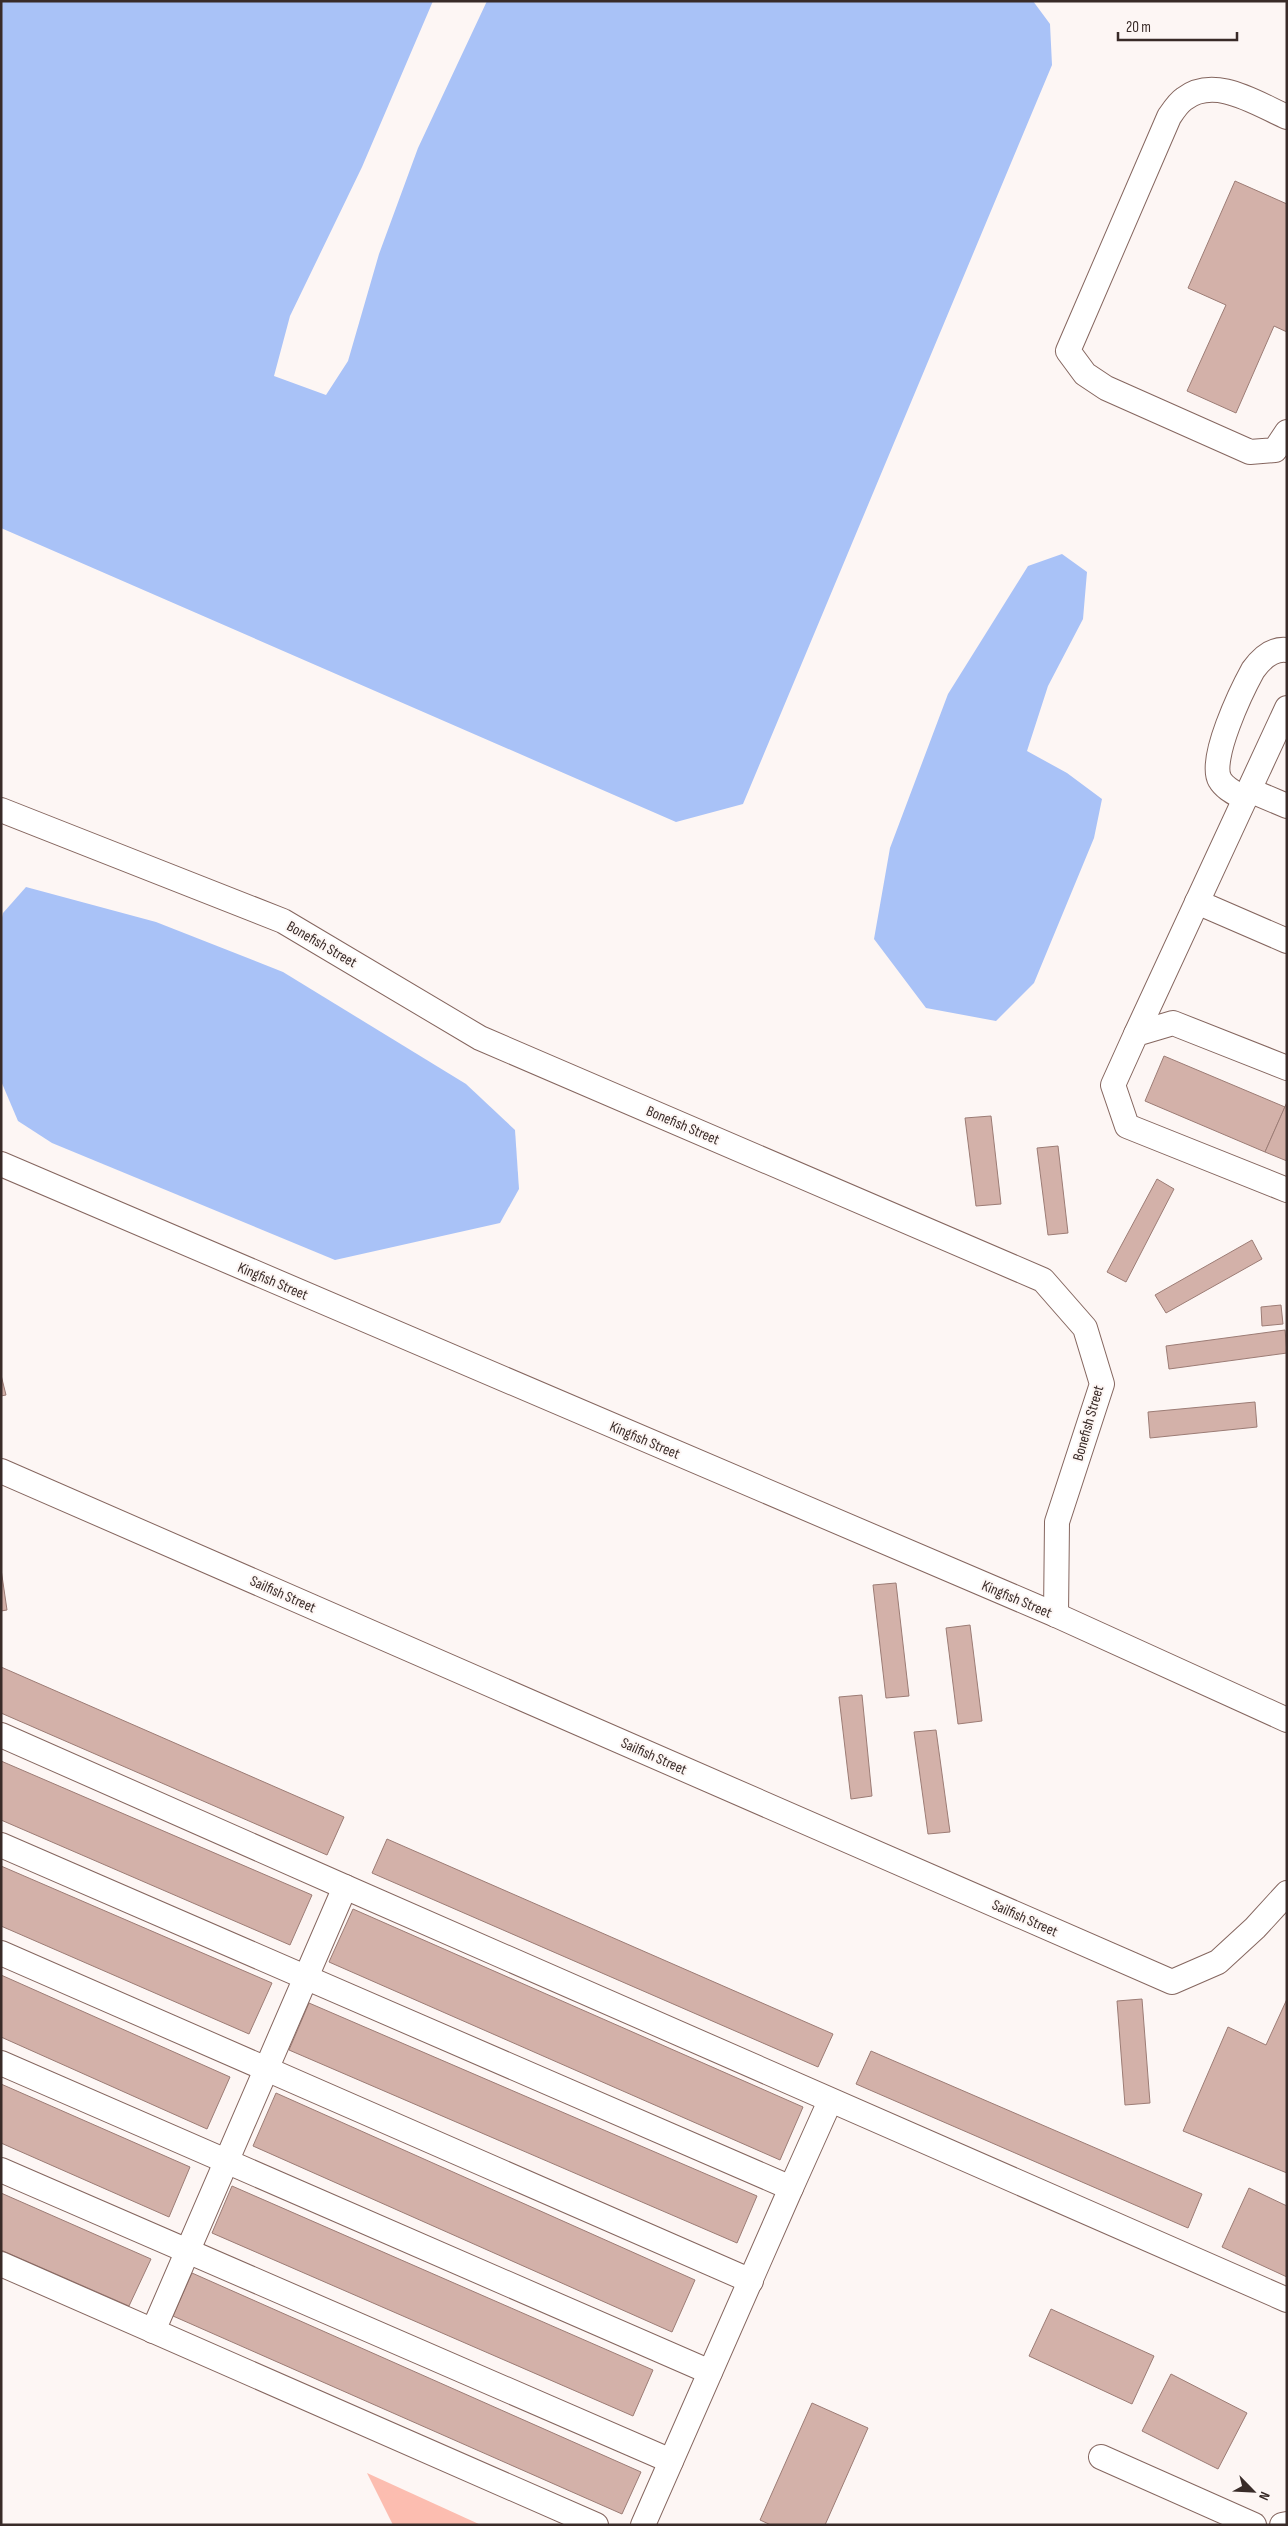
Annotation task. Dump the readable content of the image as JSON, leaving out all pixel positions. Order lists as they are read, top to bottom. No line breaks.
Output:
{"streets":{"lane":["Bonefish Street","Kingfish Street","Sailfish Street"]},"crossings":[["Bonefish Street","Kingfish Street"]],"scale_bar":"20 m","north":"bottom right"}
